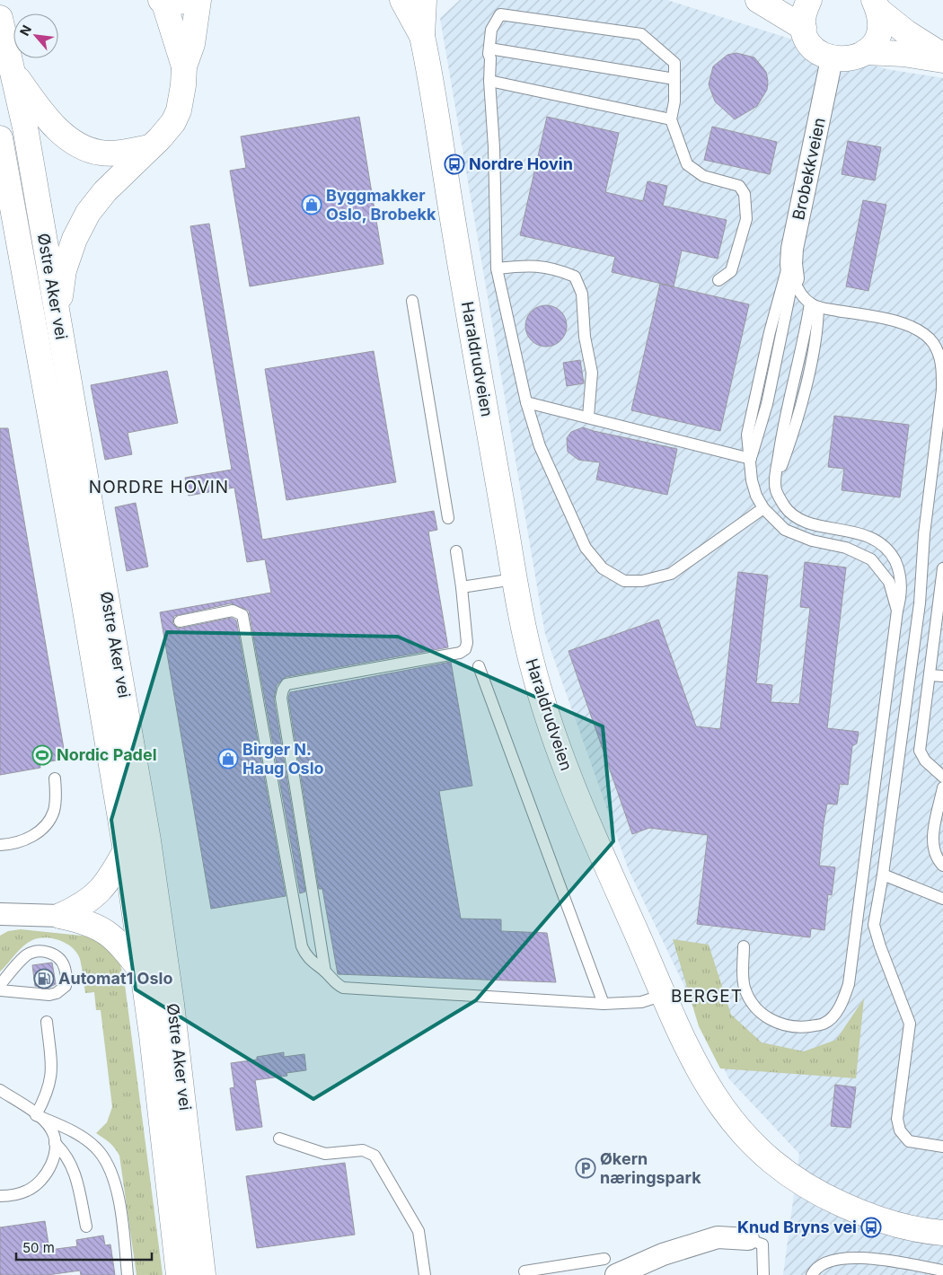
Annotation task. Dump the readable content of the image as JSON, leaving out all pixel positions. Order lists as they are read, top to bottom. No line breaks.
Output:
{"streets":{"main road":["Østre Aker vei","Haraldrudveien"],"street":["Brobekkveien"]},"districts":["NORDRE HOVIN","BERGET"],"places":{"bus stop":["Nordre Hovin","Knud Bryns vei"],"shop":["Byggmakker Oslo, Brobekk","Birger N. Haug Oslo"],"sports":["Nordic Padel"],"fuel station":["Automat1 Oslo"],"parking":["Økern næringspark"]},"scale_bar":"50 m","north":"top left"}
